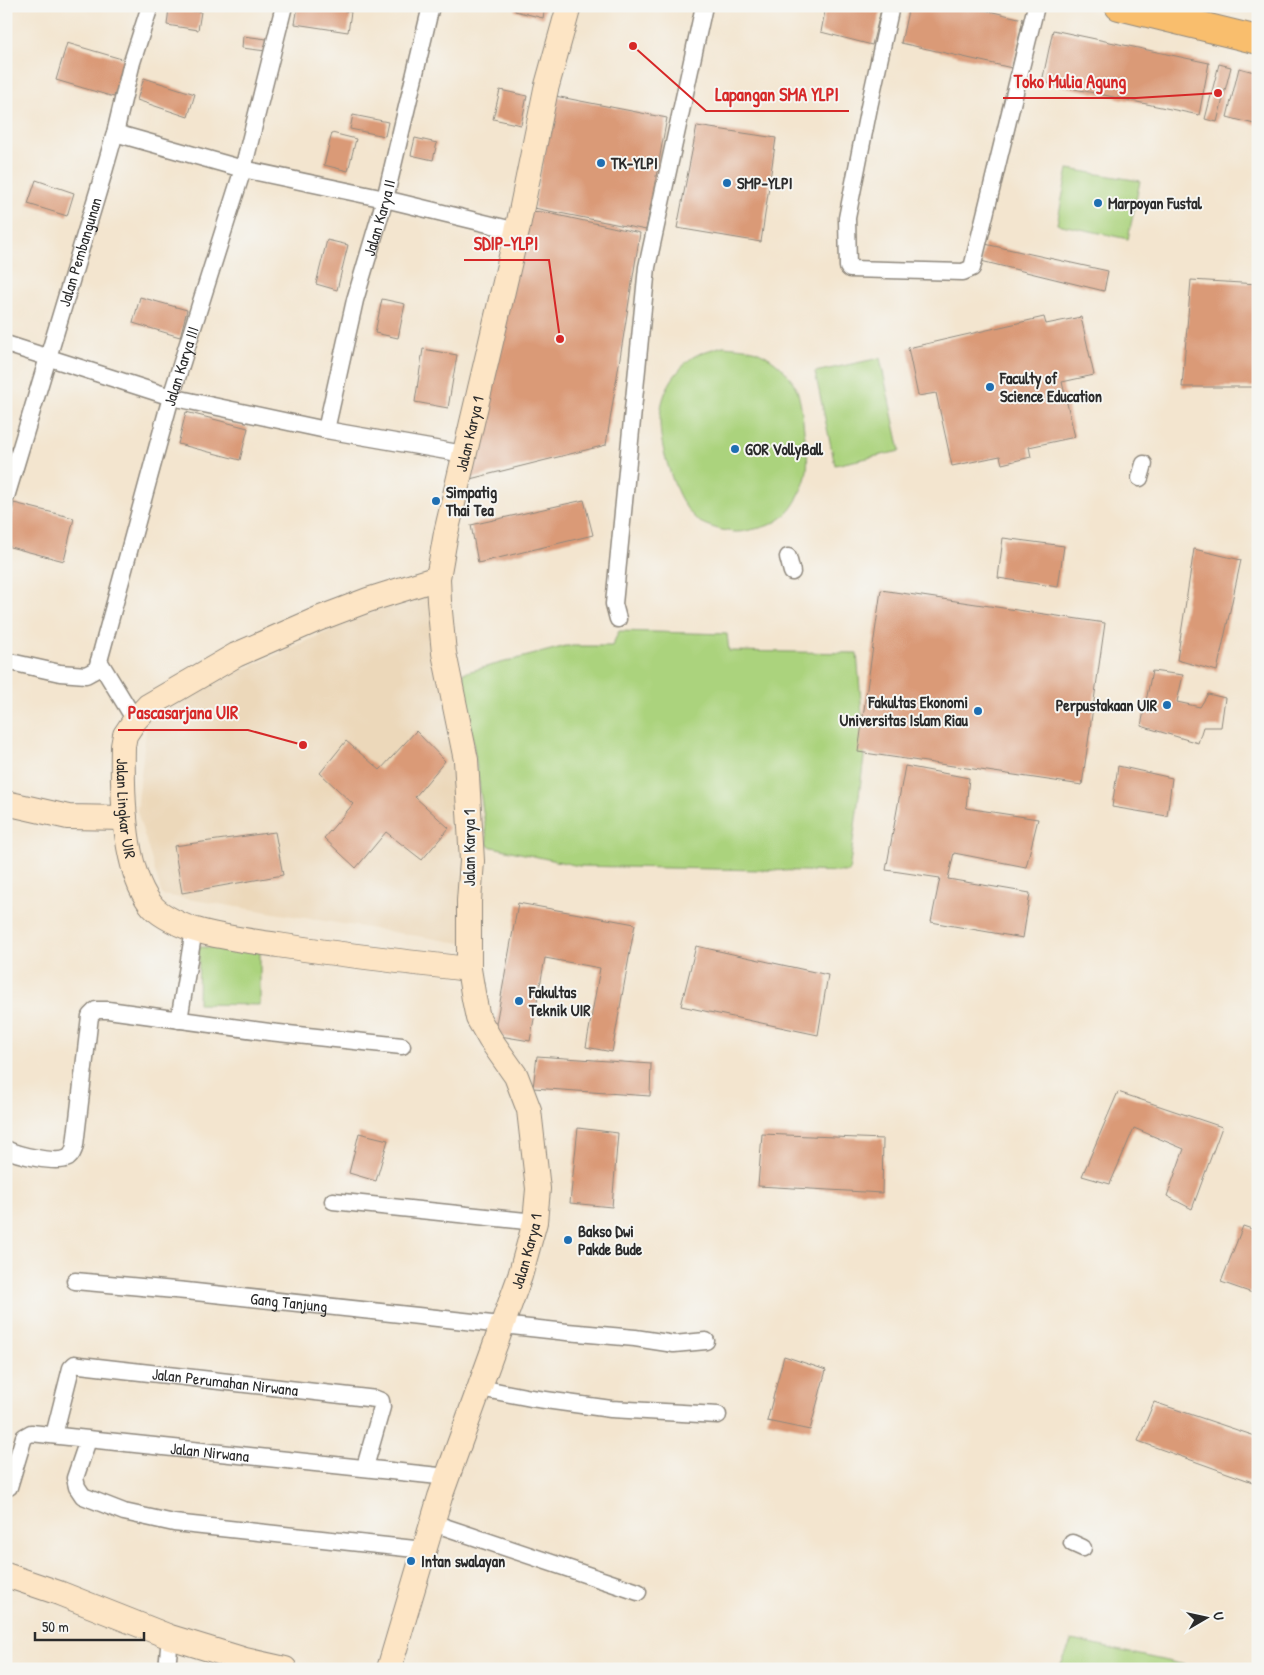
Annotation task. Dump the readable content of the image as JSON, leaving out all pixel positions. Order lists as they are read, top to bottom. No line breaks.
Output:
{"streets":{"street":["Jalan Karya II","Jalan Pembangunan","Jalan Karya III","Jalan Karya 1","Jalan Lingkar UIR","Gang Tanjung","Jalan Perumahan Nirwana","Jalan Nirwana"]},"crossings":[["Jalan Karya 1","Jalan Lingkar UIR"],["Jalan Karya 1","Gang Tanjung"],["Jalan Karya 1","Jalan Nirwana"],["Jalan Perumahan Nirwana","Jalan Nirwana"]],"places":["Lapangan SMA YLPI","Toko Mulia Agung","TK-YLPI","SMP-YLPI","Marpoyan Fustal","SDIP-YLPI","Faculty of Science Education","GOR VollyBall","Simpatig Thai Tea","Perpustakaan UIR","Fakultas Ekonomi Universitas Islam Riau","Pascasarjana UIR","Fakultas Teknik UIR","Bakso Dwi Pakde Bude","Intan swalayan"],"scale_bar":"50 m","north":"right"}
